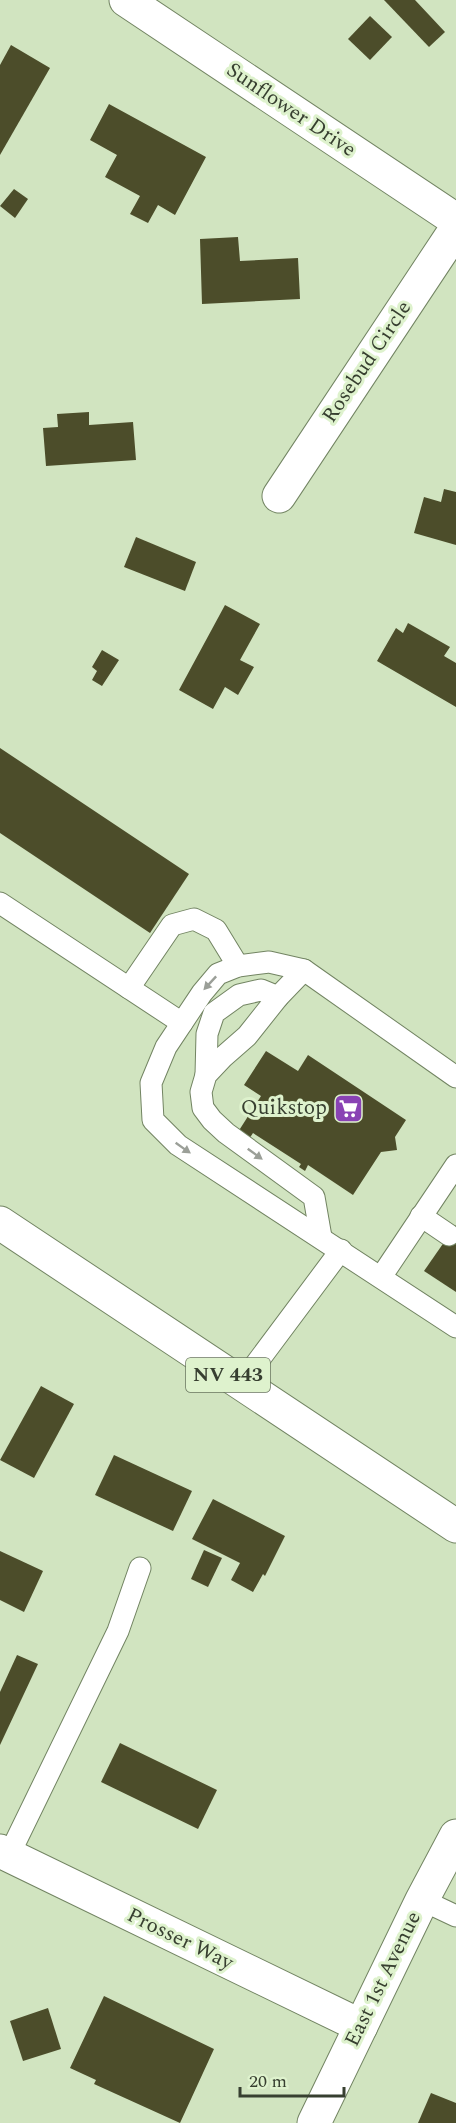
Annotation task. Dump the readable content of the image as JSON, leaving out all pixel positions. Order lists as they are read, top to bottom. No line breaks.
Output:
{"streets":{"street":["Sunflower Drive","Rosebud Circle","NV 443","Prosser Way","East 1st Avenue"]},"crossings":[["Prosser Way","East 1st Avenue"]],"places":{"supermarket":["Quikstop"]},"scale_bar":"20 m"}
